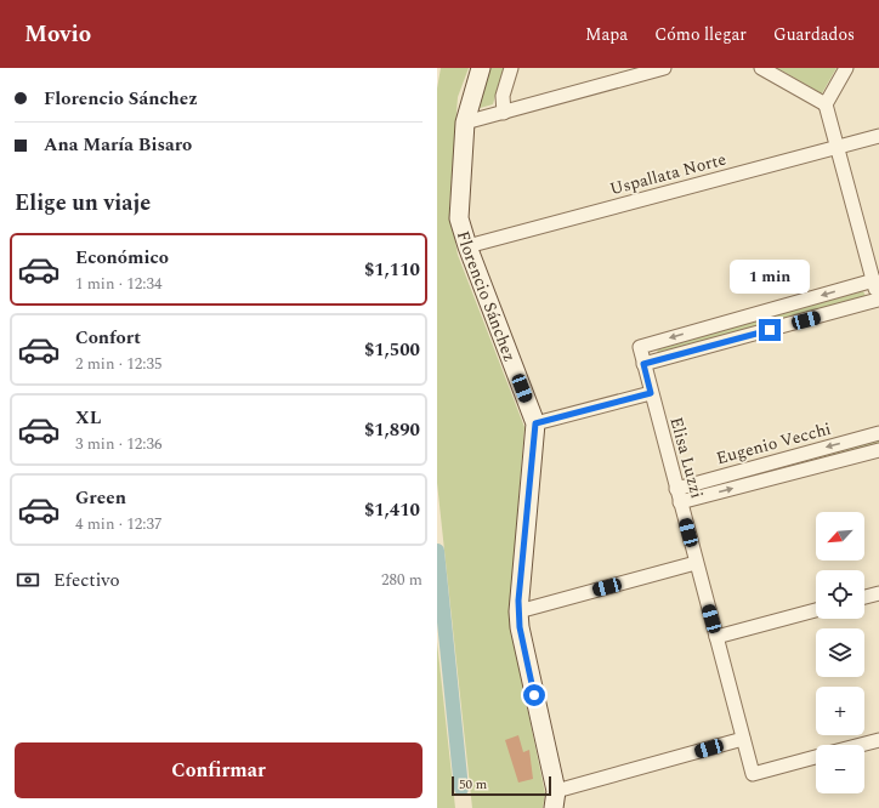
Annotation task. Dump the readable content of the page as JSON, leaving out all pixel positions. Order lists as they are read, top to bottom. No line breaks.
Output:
{"streets":{"street":["Uspallata Norte","Florencio Sánchez","Eugenio Vecchi","Elisa Luzzi"]},"crossings":[["Uspallata Norte","Florencio Sánchez"],["Eugenio Vecchi","Elisa Luzzi"]],"scale_bar":"50 m","north":"bottom left","page":{"header":"Movio","nav":["Mapa","Cómo llegar","Guardados"],"banner":["Florencio Sánchez","Ana María Bisaro"],"heading":"Elige un viaje","list":[{"name":"Económico","note":"1 min · 12:34","value":"$1,110"},{"name":"Confort","note":"2 min · 12:35","value":"$1,500"},{"name":"XL","note":"3 min · 12:36","value":"$1,890"},{"name":"Green","note":"4 min · 12:37","value":"$1,410"}],"bubble":"1 min","map_buttons":["+","−"],"pay":["Efectivo","280 m"],"buttons":"Confirmar","scale":"50 m"}}
